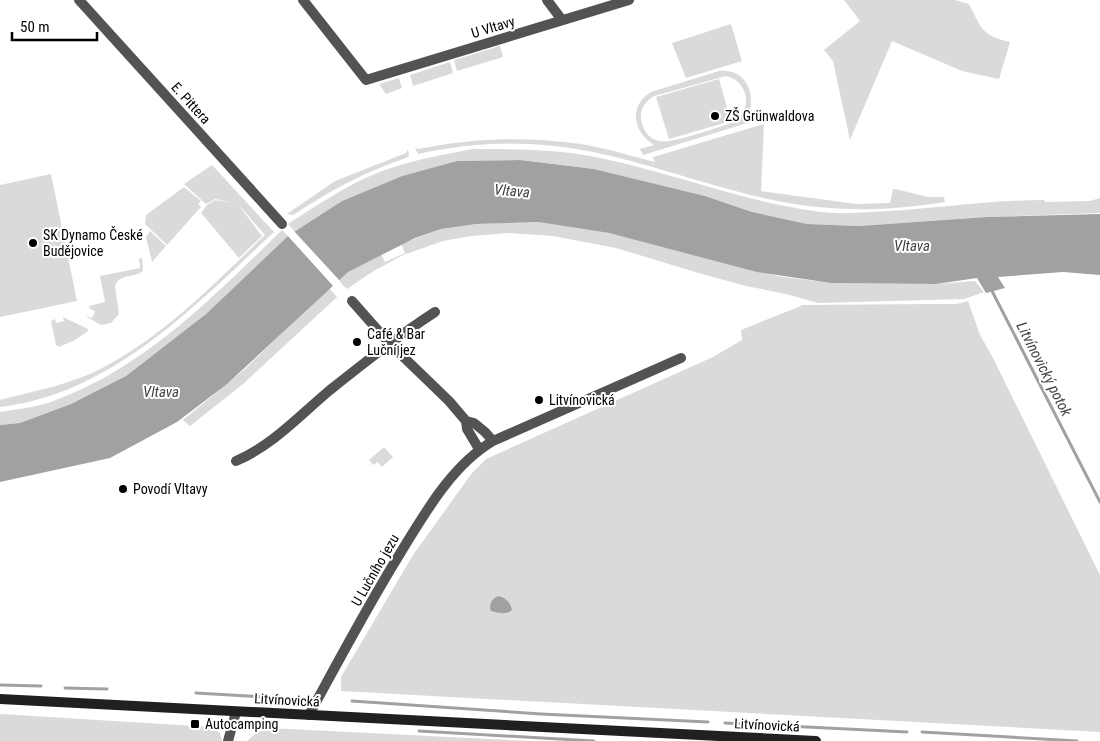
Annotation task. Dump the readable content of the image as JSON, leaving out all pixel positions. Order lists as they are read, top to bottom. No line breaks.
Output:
{"streets":{"main road":["Litvínovická"],"street":["U Vltavy","E. Pittera","U Lučního jezu"]},"crossings":[["U Lučního jezu","Litvínovická"]],"water":["Vltava","Litvínovický potok"],"places":{"other":["ZŠ Grünwaldova","SK Dynamo České Budějovice","Café & Bar Luční jez","Litvínovická","Povodí Vltavy"],"transit":["Autocamping"]},"scale_bar":"50 m"}
